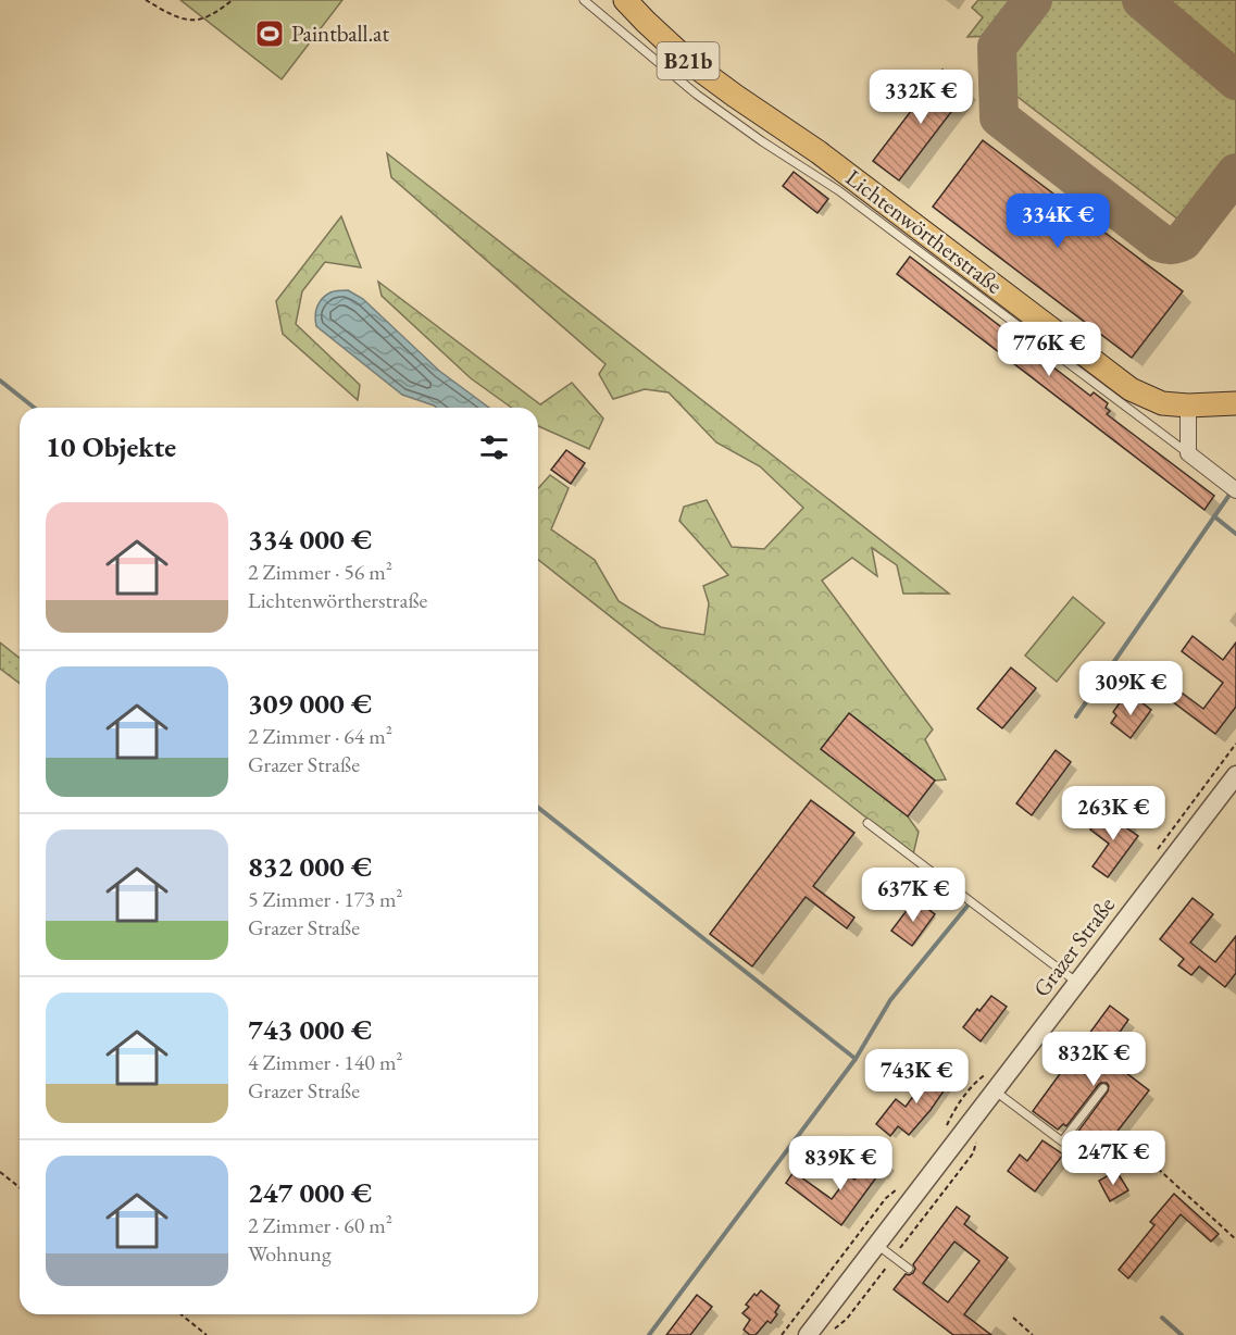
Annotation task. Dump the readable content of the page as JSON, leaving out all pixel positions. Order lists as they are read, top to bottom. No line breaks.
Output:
{"streets":{"main road":["B21b","Lichtenwörtherstraße"],"street":["Grazer Straße"]},"crossings":[["B21b","Lichtenwörtherstraße"]],"places":{"sports":["Paintball.at"]},"page":{"price":["332K €","334K €","776K €","309K €","263K €","637K €","832K €","743K €","247K €","839K €"],"heading":"10 Objekte","list":[{"name":"334 000 €","note":"2 Zimmer · 56 m² · Lichtenwörtherstraße"},{"name":"309 000 €","note":"2 Zimmer · 64 m² · Grazer Straße"},{"name":"832 000 €","note":"5 Zimmer · 173 m² · Grazer Straße"},{"name":"743 000 €","note":"4 Zimmer · 140 m² · Grazer Straße"},{"name":"247 000 €","note":"2 Zimmer · 60 m² · Wohnung"}]}}
